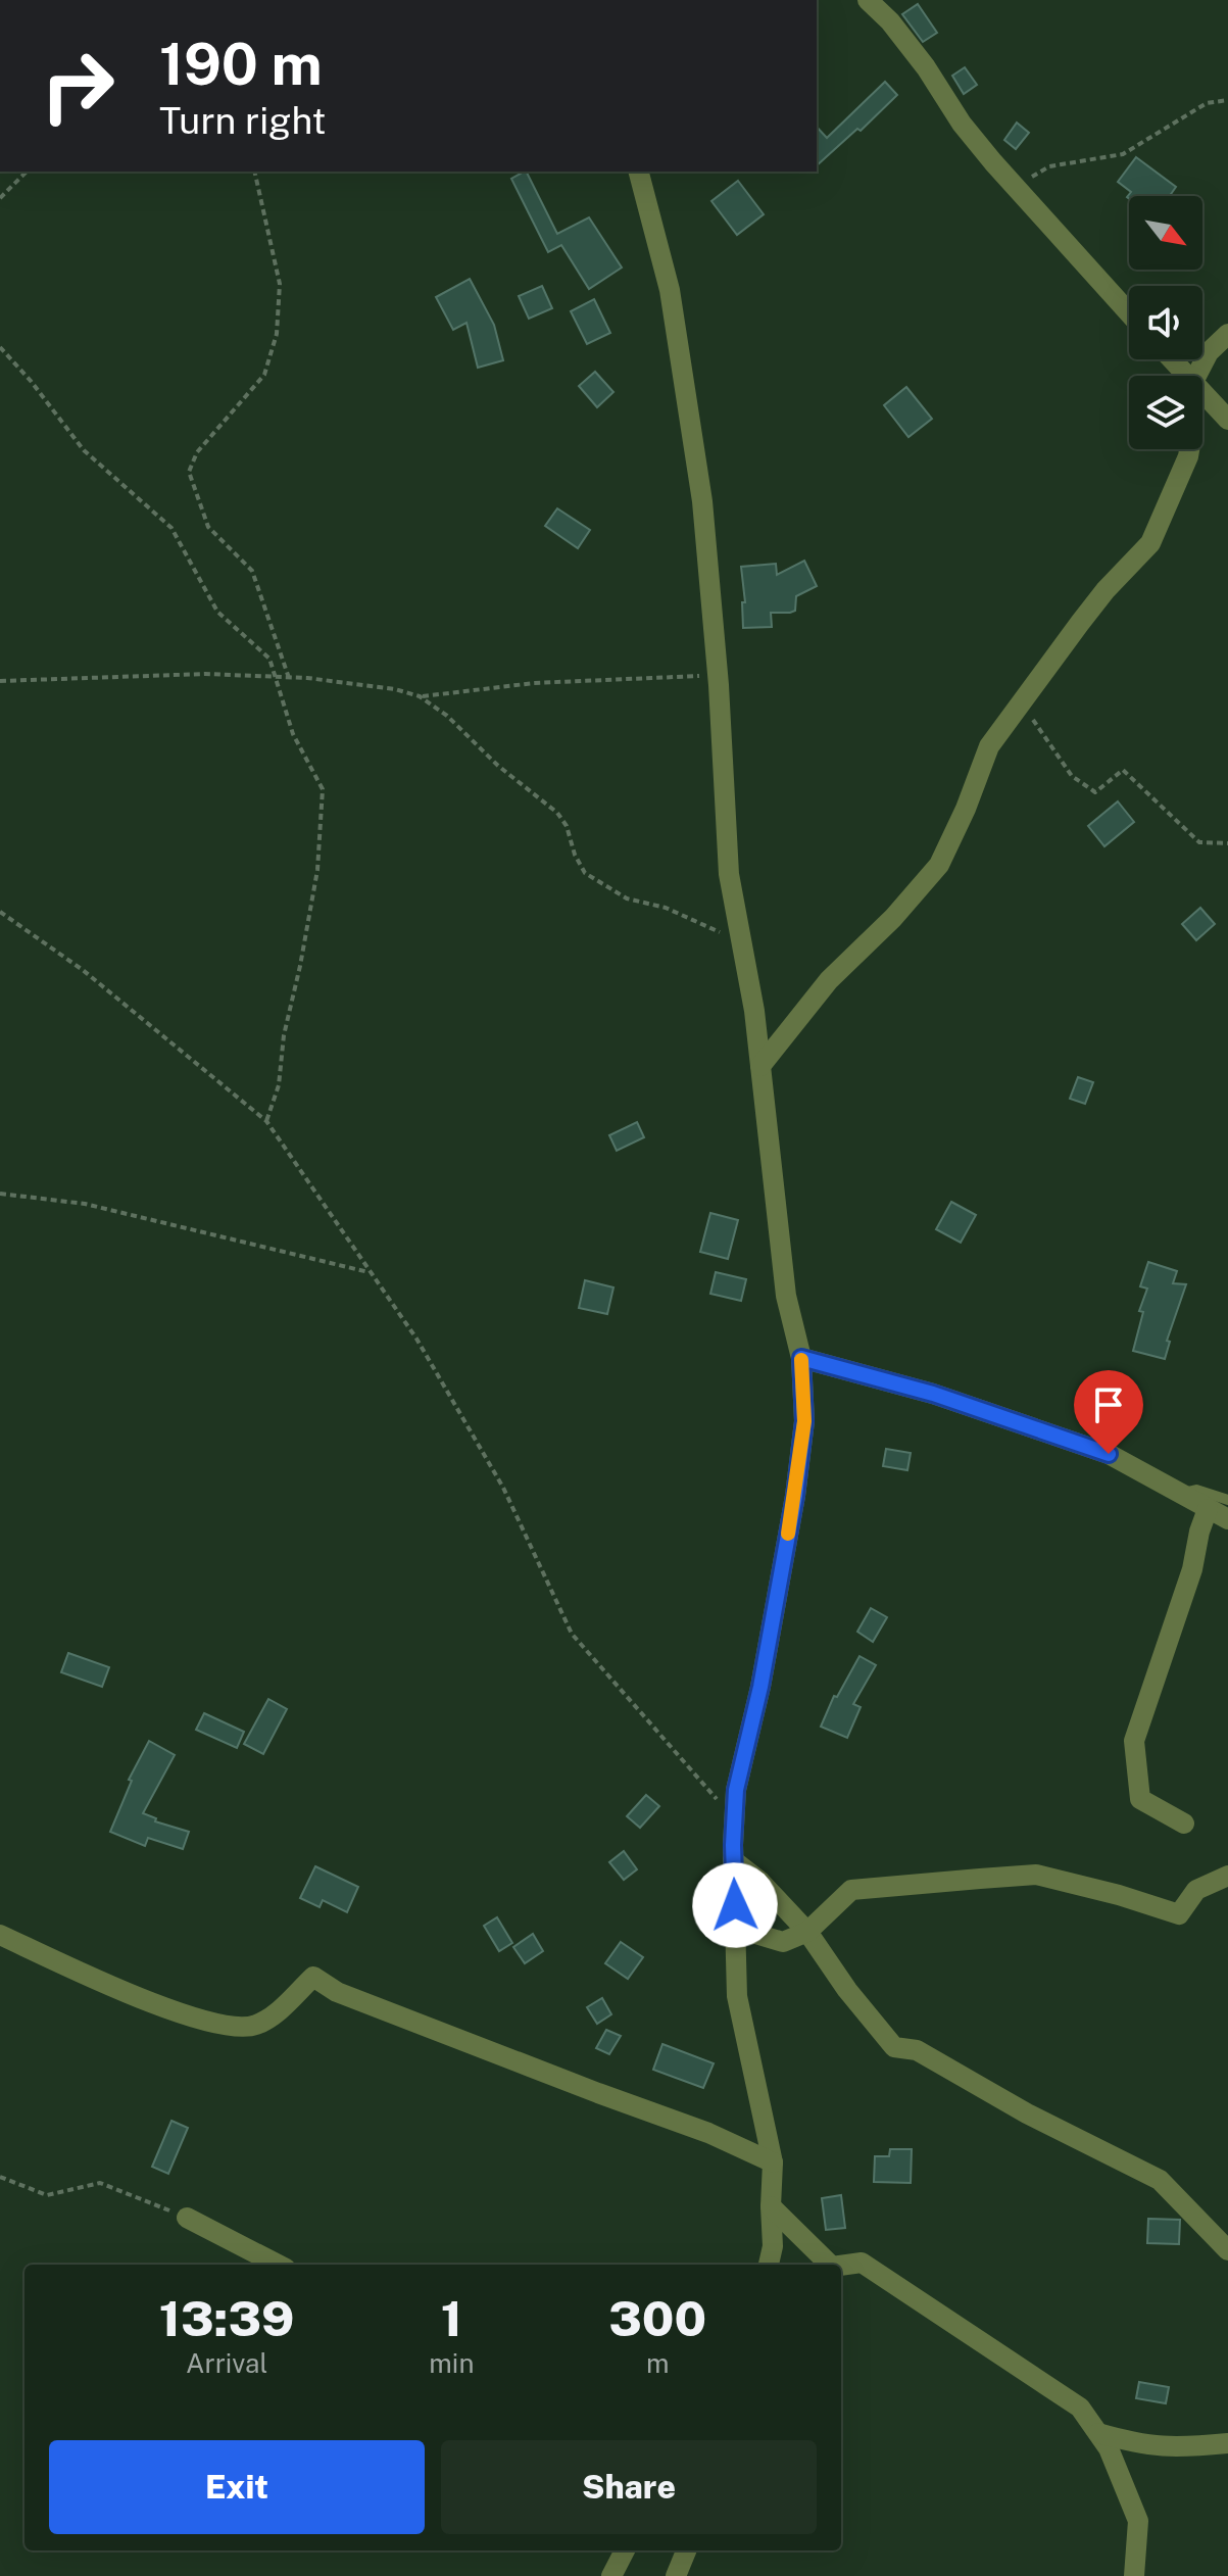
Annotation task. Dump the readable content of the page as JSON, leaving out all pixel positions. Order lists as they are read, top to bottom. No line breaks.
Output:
{"north":"bottom right","page":{"turn":["190 m","Turn right"],"eta":["13:39","Arrival","1","min","300","m"],"buttons":["Exit","Share"]}}
